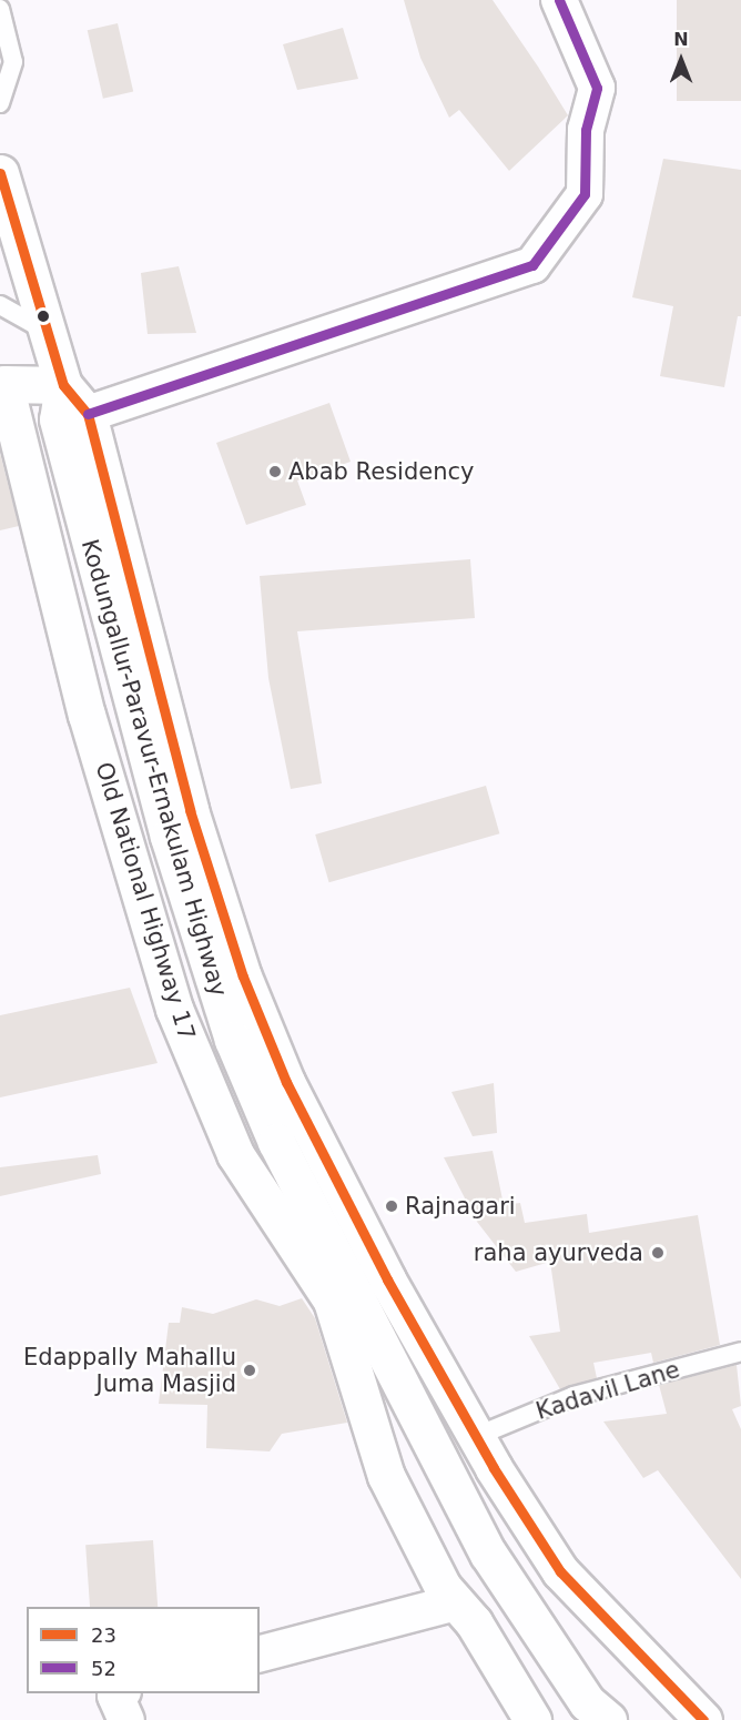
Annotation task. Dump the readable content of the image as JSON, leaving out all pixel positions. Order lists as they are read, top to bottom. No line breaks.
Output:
{"streets":{"main road":["Kodungallur-Paravur-Ernakulam Highway","Old National Highway 17"],"lane":["Kadavil Lane"]},"crossings":[["Kodungallur-Paravur-Ernakulam Highway","Old National Highway 17"],["Kodungallur-Paravur-Ernakulam Highway","Kadavil Lane"]],"places":["Abab Residency","Rajnagari","raha ayurveda","Edappally Mahallu Juma Masjid"],"lines":["transit line 52","transit line 23"],"legend":["23","52"],"north":"top"}
